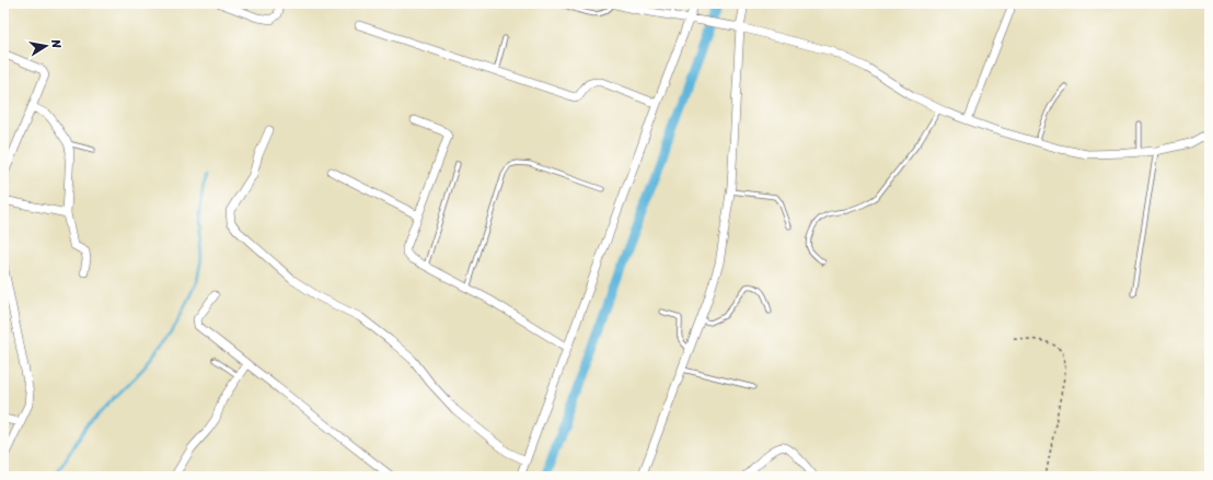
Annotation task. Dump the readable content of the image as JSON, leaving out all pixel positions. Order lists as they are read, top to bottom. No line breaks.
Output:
{"north":"right"}
